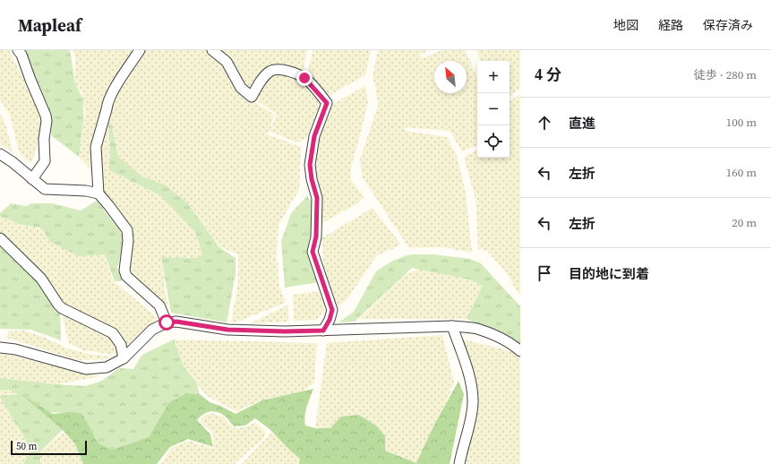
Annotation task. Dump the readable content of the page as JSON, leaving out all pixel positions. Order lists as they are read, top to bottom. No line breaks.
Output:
{"scale_bar":"50 m","north":"top left","page":{"header":"Mapleaf","nav":["地図","経路","保存済み"],"heading":["4 分","徒歩 · 280 m"],"map_buttons":["+","−"],"list":[["直進","100 m"],["左折","160 m"],["左折","20 m"],"目的地に到着"],"scale":"50 m"}}
